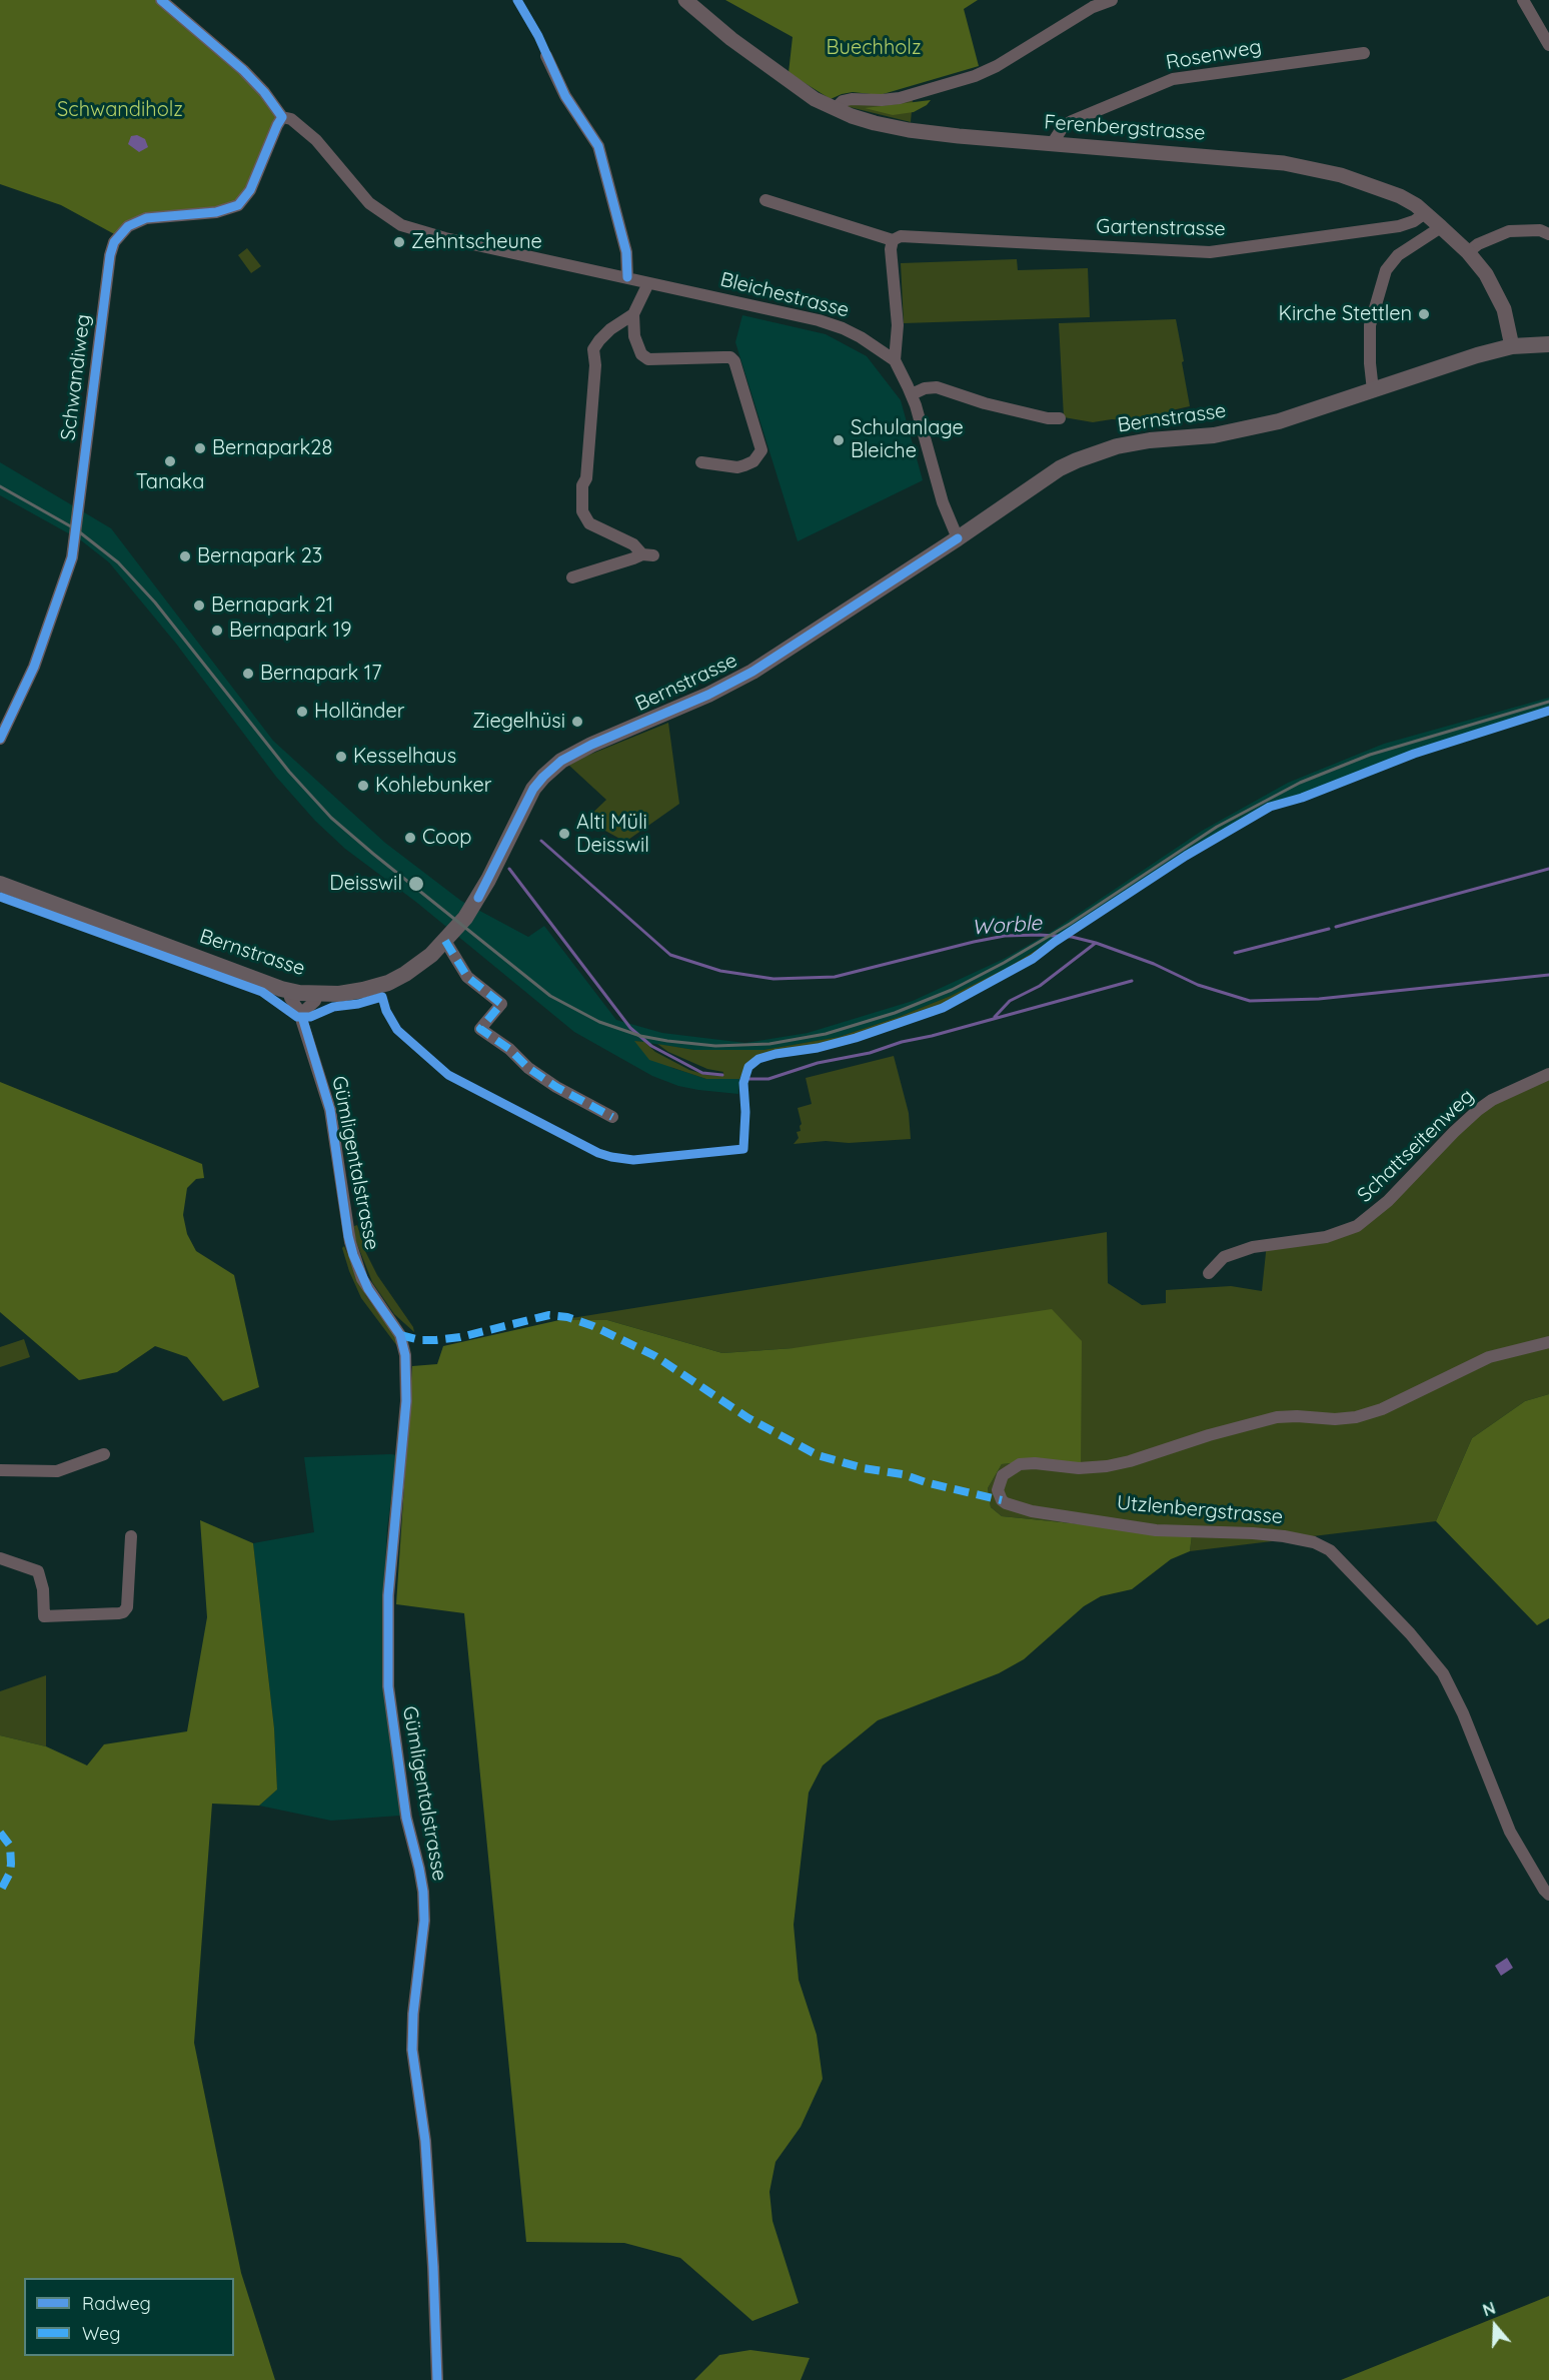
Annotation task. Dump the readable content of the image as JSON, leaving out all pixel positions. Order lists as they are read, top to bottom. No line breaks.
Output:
{"streets":{"main road":["Bernstrasse"],"street":["Rosenweg","Ferenbergstrasse","Gartenstrasse","Bleichestrasse","Schwandiweg","Schattseitenweg","Gümligentalstrasse","Utzlenbergstrasse"]},"crossings":[["Rosenweg","Ferenbergstrasse"],["Ferenbergstrasse","Gartenstrasse"],["Ferenbergstrasse","Bernstrasse"],["Bleichestrasse","Schwandiweg"],["Bleichestrasse","Bernstrasse"],["Bernstrasse","Gümligentalstrasse"]],"water":["Worble"],"parks":["Buechholz","Schwandiholz"],"places":["Zehntscheune","Kirche Stettlen","Schulanlage Bleiche","Bernapark28","Tanaka","Bernapark 23","Bernapark 21","Bernapark 19","Bernapark 17","Holländer","Ziegelhüsi","Kesselhaus","Kohlebunker","Alti Müli Deisswil","Coop","Deisswil"],"legend":["Radweg","Weg"],"north":"top"}
